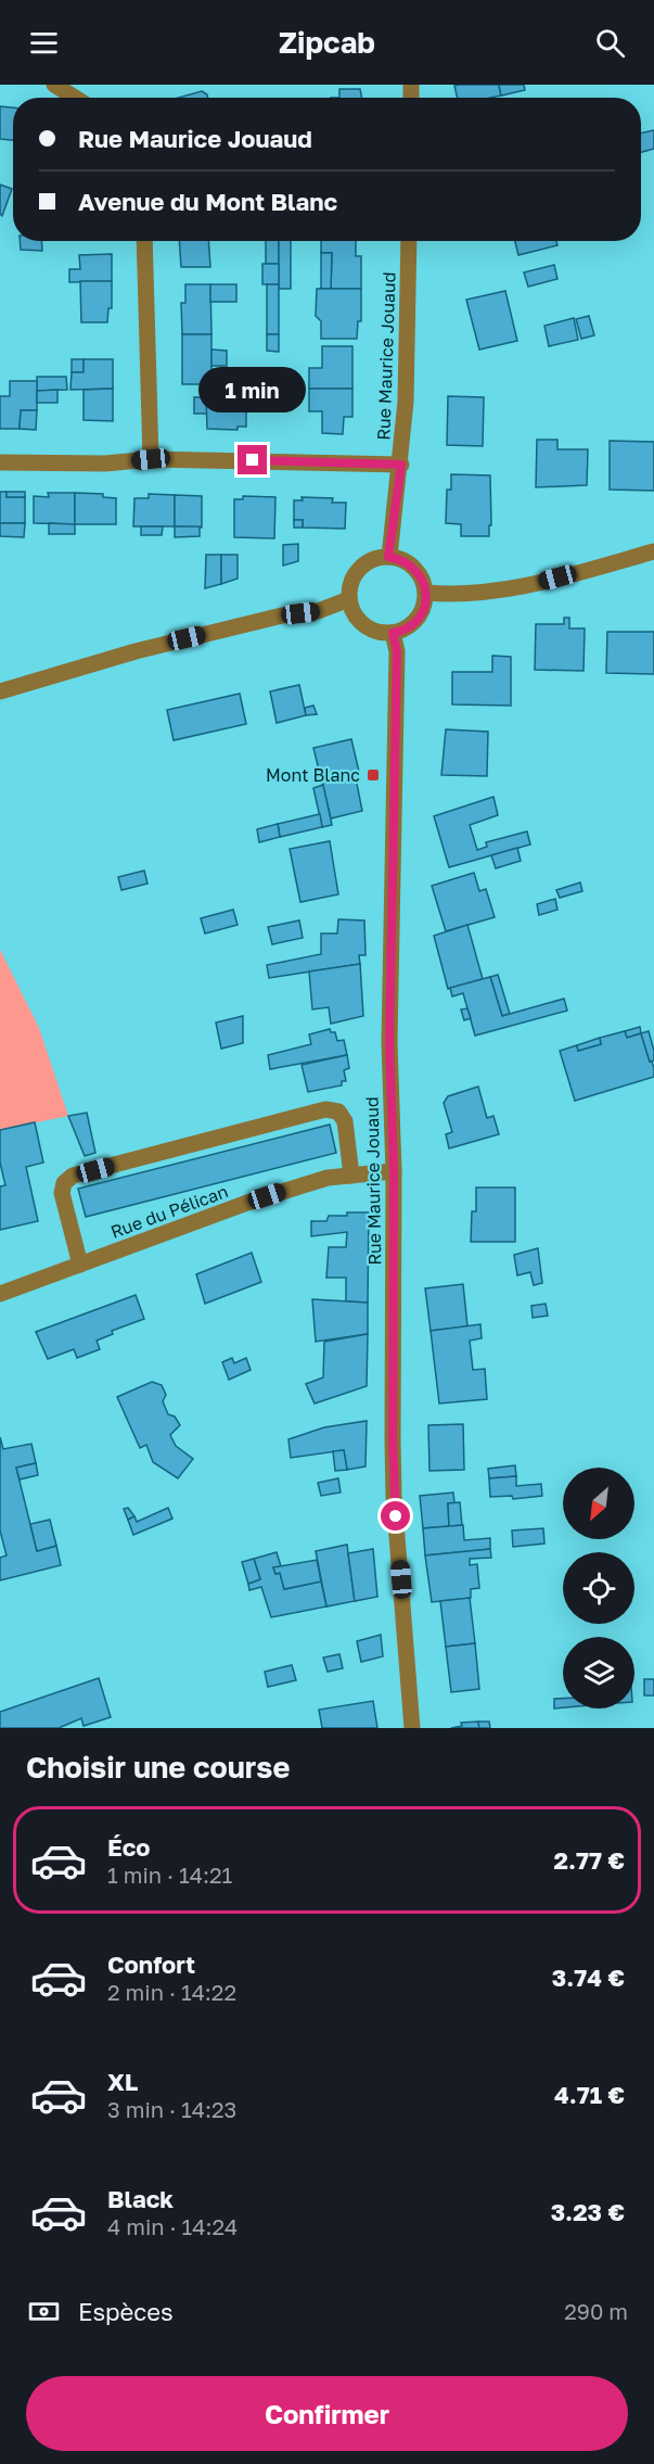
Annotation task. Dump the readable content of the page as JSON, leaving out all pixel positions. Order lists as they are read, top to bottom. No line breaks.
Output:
{"streets":{"street":["Rue Maurice Jouaud","Rue du Pélican"]},"crossings":[["Rue Maurice Jouaud","Rue du Pélican"]],"places":{"transit":["Mont Blanc"]},"north":"bottom left","page":{"header":"Zipcab","banner":["Rue Maurice Jouaud","Avenue du Mont Blanc"],"bubble":"1 min","heading":"Choisir une course","list":[{"name":"Éco","note":"1 min · 14:21","value":"2.77 €"},{"name":"Confort","note":"2 min · 14:22","value":"3.74 €"},{"name":"XL","note":"3 min · 14:23","value":"4.71 €"},{"name":"Black","note":"4 min · 14:24","value":"3.23 €"}],"pay":["Espèces","290 m"],"buttons":"Confirmer"}}
